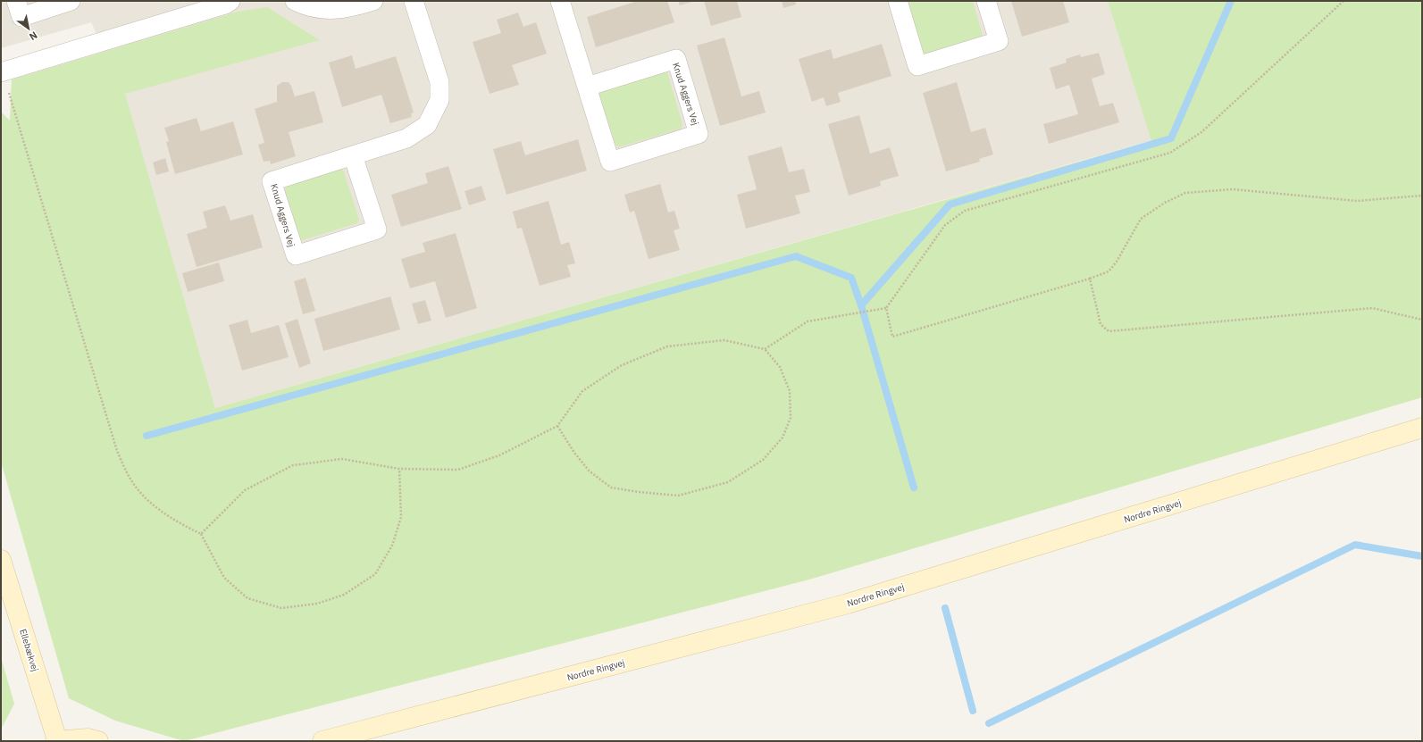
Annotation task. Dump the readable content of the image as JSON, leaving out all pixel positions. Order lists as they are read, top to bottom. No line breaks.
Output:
{"streets":{"main road":["Nordre Ringvej","Ellebækvej"],"street":["Knud Aggers Vej"]},"north":"bottom right"}
